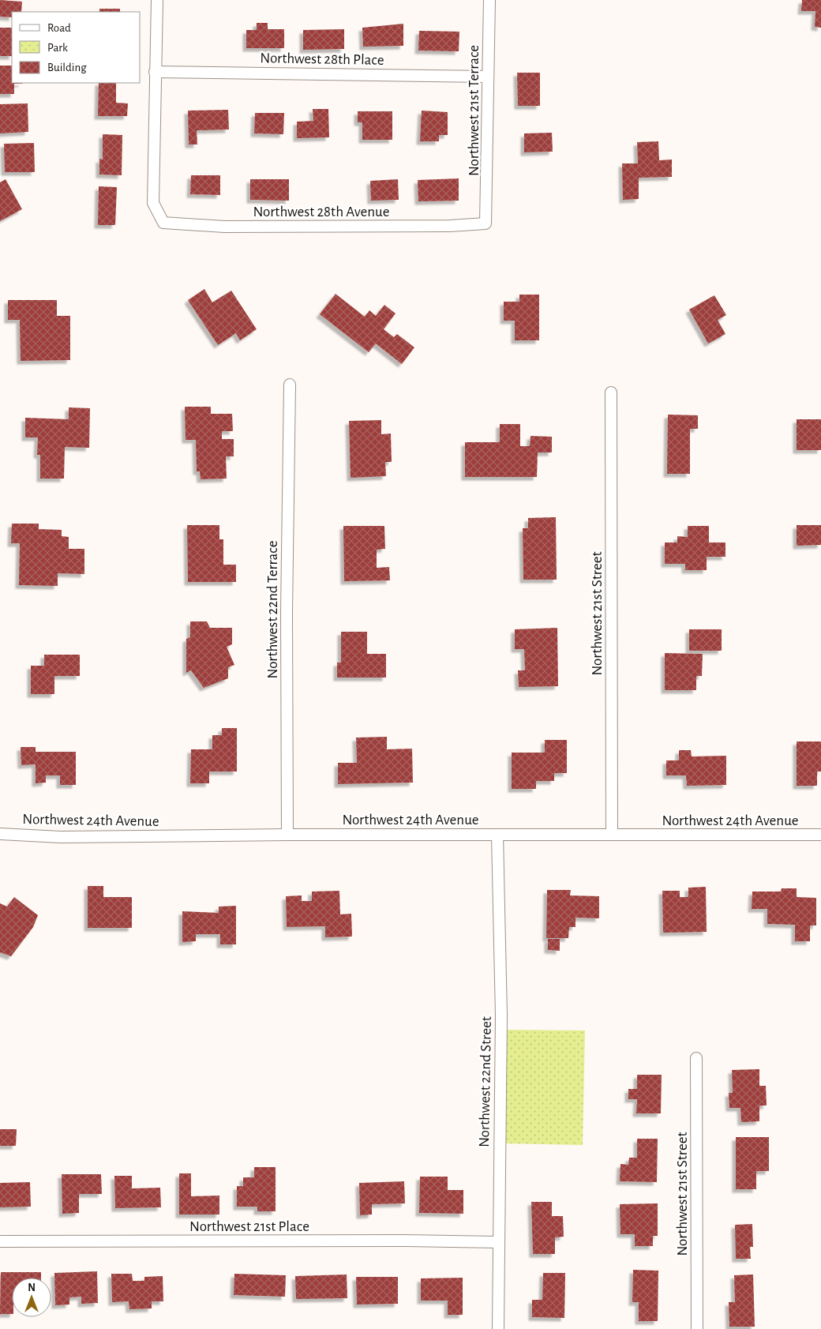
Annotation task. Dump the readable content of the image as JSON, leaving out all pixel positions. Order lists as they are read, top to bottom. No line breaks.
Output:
{"streets":{"street":["Northwest 28th Place","Northwest 21st Terrace","Northwest 28th Avenue","Northwest 22nd Terrace","Northwest 21st Street","Northwest 24th Avenue","Northwest 22nd Street","Northwest 21st Place"]},"crossings":[["Northwest 28th Place","Northwest 21st Terrace"],["Northwest 28th Place","Northwest 28th Avenue"],["Northwest 21st Terrace","Northwest 28th Avenue"],["Northwest 22nd Terrace","Northwest 24th Avenue"],["Northwest 21st Street","Northwest 24th Avenue"],["Northwest 24th Avenue","Northwest 22nd Street"],["Northwest 22nd Street","Northwest 21st Place"]],"legend":["Road","Park","Building"],"north":"top"}
